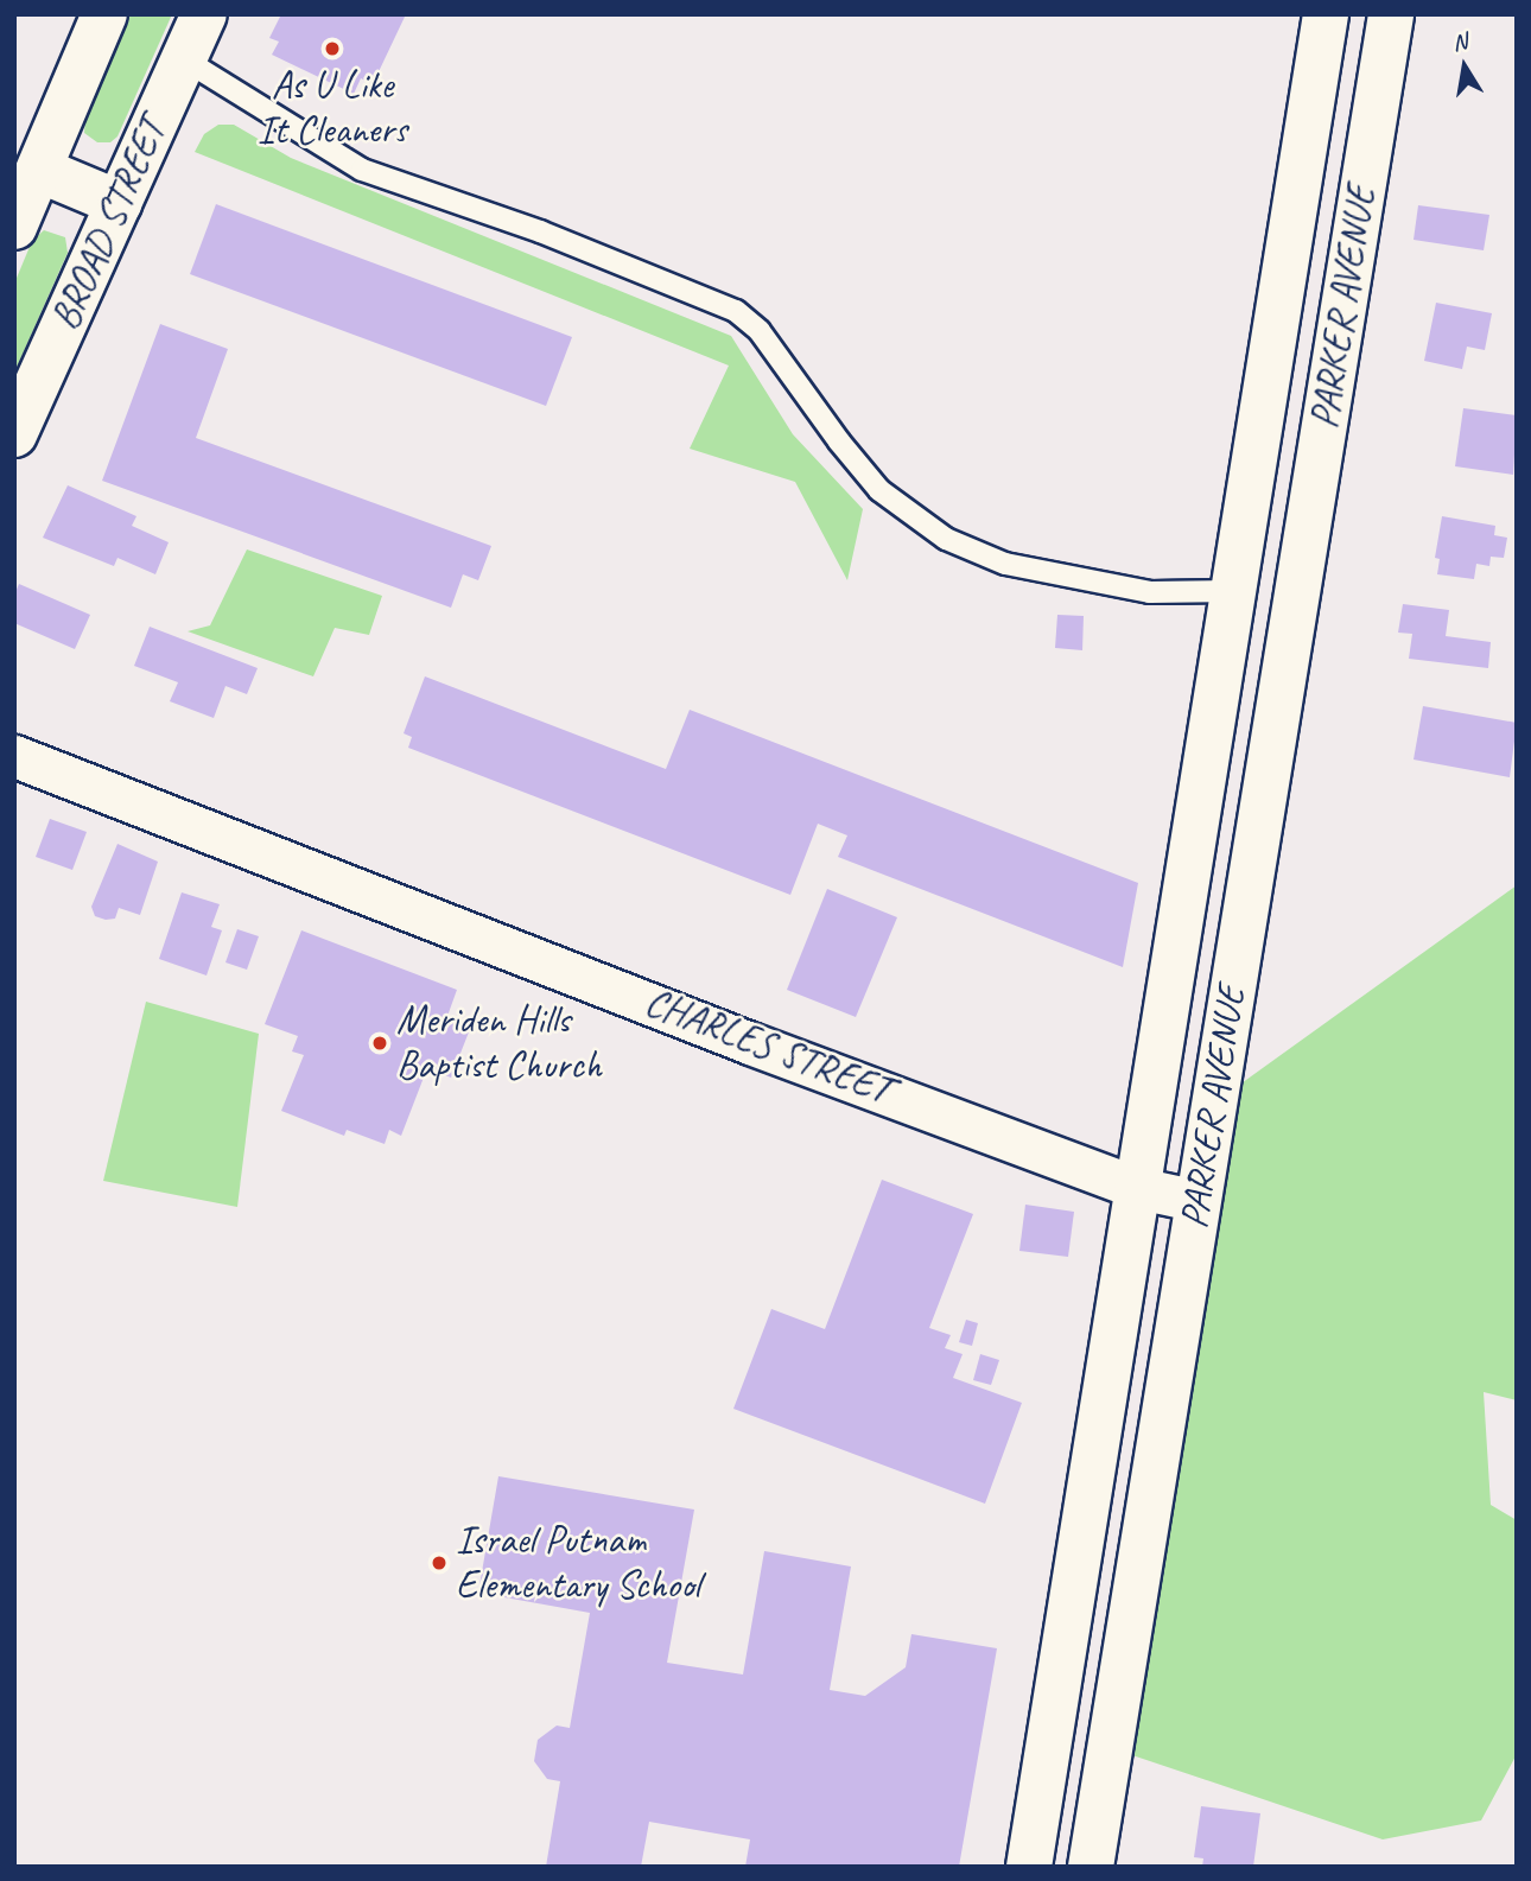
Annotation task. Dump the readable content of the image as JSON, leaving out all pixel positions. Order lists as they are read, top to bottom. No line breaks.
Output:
{"streets":{"street":["BROAD STREET","PARKER AVENUE","CHARLES STREET"]},"crossings":[["PARKER AVENUE","CHARLES STREET"]],"places":["As U Like It Cleaners","Meriden Hills Baptist Church","Israel Putnam Elementary School"],"north":"top"}
